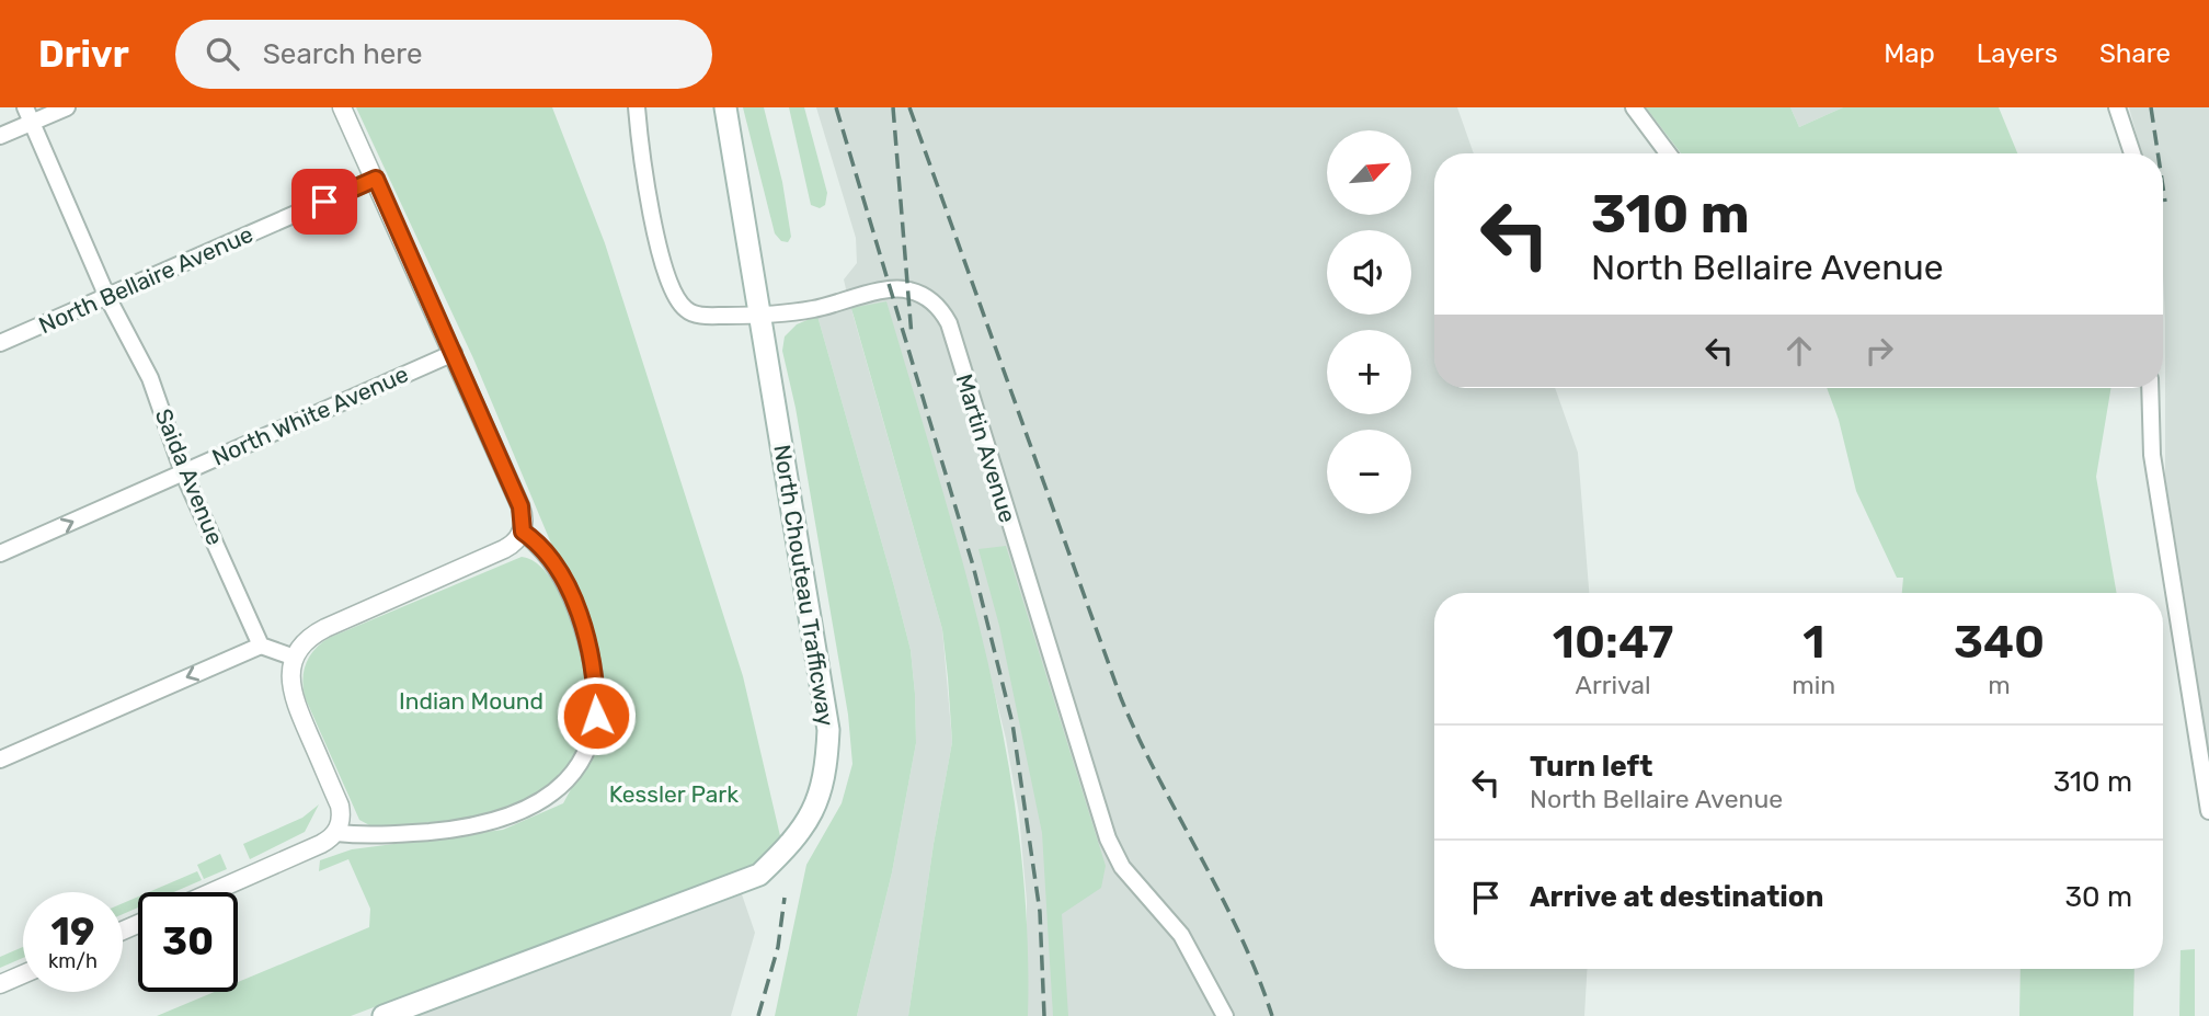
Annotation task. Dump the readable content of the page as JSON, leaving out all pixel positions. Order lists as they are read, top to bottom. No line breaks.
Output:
{"streets":{"main road":["North Chouteau Trafficway"],"street":["North Bellaire Avenue","North White Avenue","Martin Avenue","Saida Avenue"]},"crossings":[["North Bellaire Avenue","Saida Avenue"],["North White Avenue","Saida Avenue"],["Martin Avenue","North Chouteau Trafficway"]],"one_way":["North White Avenue"],"parks":["Indian Mound","Kessler Park"],"north":"top right","page":{"header":"Drivr","search":"Search here","nav":["Map","Layers","Share"],"map_buttons":["+","−"],"turn":["310 m","North Bellaire Avenue"],"eta":["10:47","Arrival","1","min","340","m"],"list":[{"name":"Turn left","note":"North Bellaire Avenue","value":"310 m"},{"name":"Arrive at destination","value":"30 m"}],"speed":"19 km/h","limit":"30"}}
